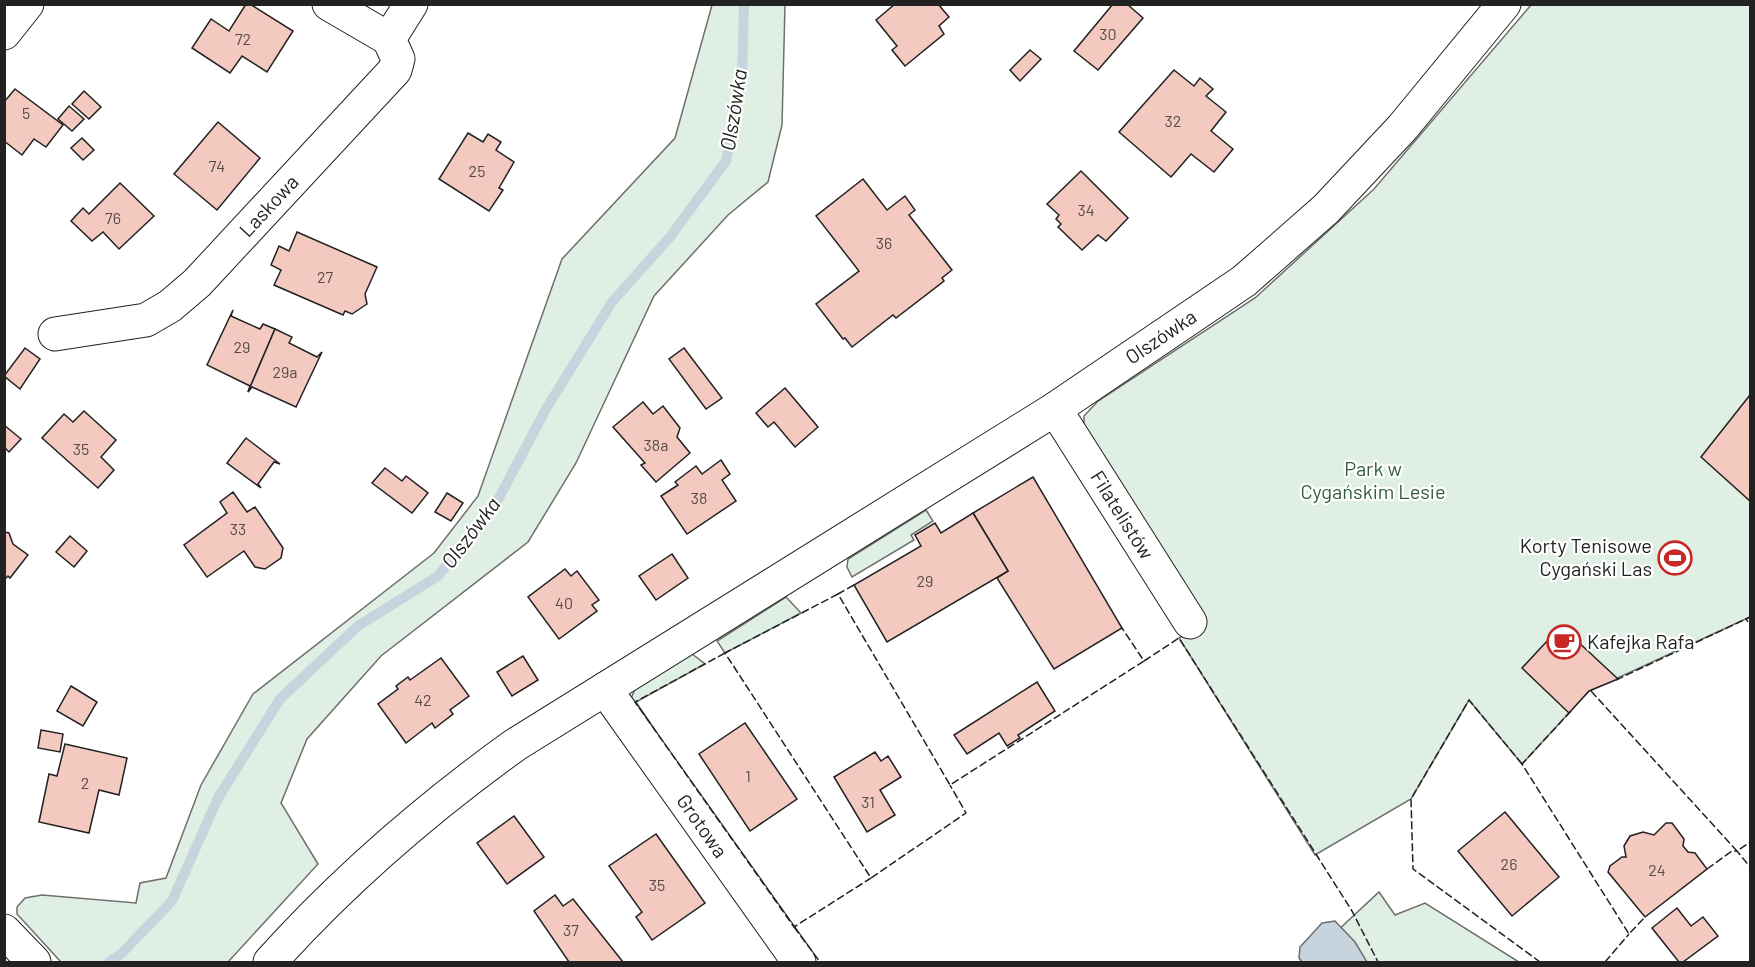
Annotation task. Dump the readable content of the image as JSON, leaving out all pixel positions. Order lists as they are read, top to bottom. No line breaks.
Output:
{"streets":{"street":["Laskowa","Olszówka","Filatelistów","Grotowa"]},"crossings":[["Olszówka","Filatelistów"],["Olszówka","Grotowa"]],"water":["Olszówka"],"parks":["Park w Cygańskim Lesie"],"places":{"sports":["Korty Tenisowe Cygański Las"],"cafe":["Kafejka Rafa"]},"house_numbers":["30","72","5","32","74","25","34","76","36","27","29","29a","38a","35","38","33","29","40","42","1","2","31","26","24","35","37"]}
